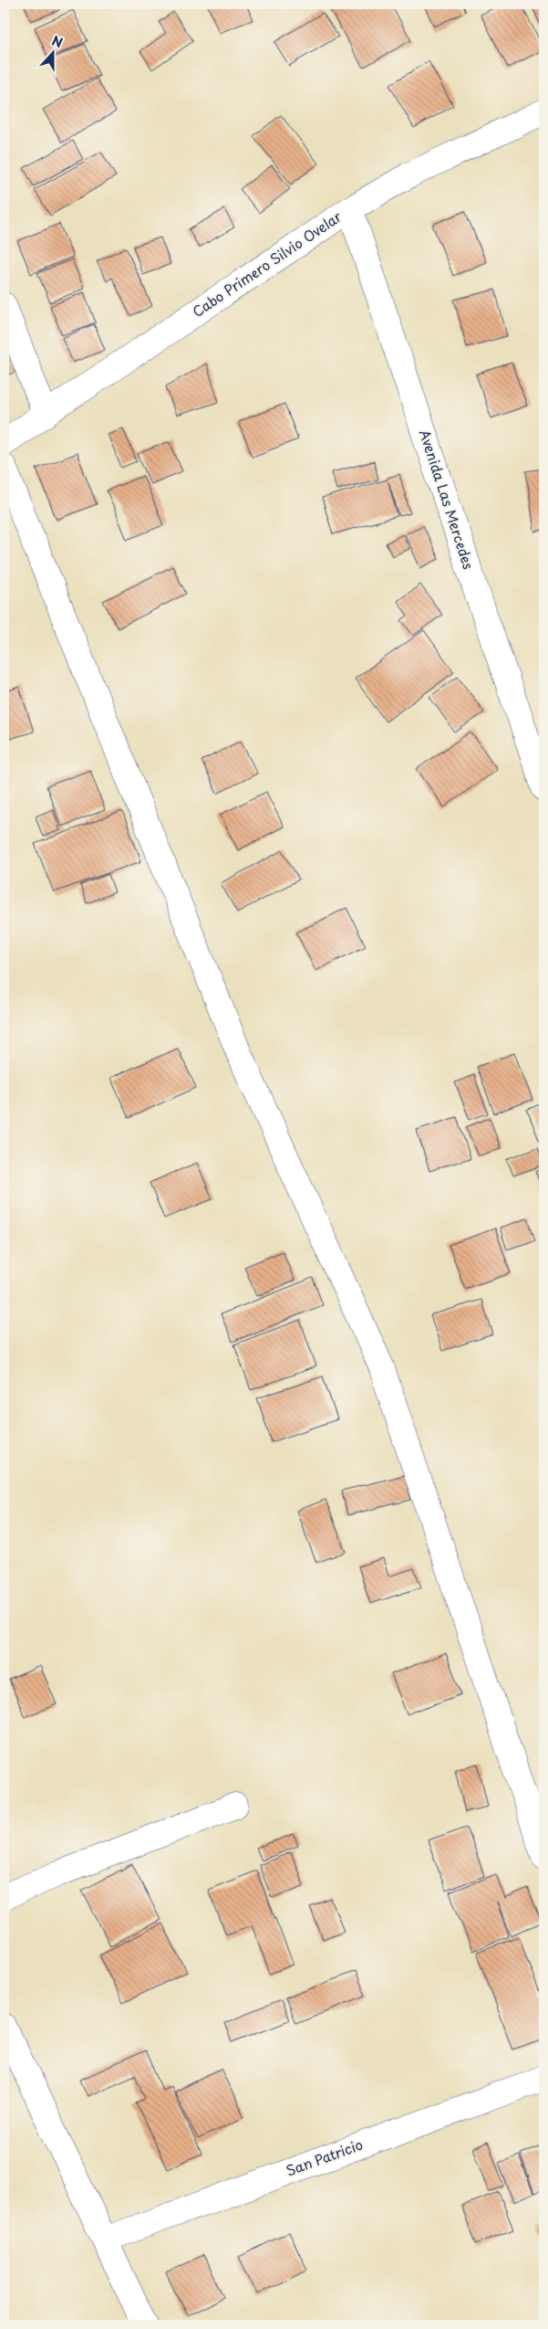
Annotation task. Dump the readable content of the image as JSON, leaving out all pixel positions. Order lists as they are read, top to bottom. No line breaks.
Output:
{"streets":{"street":["Cabo Primero Silvio Ovelar","Avenida Las Mercedes","San Patricio"]},"crossings":[["Cabo Primero Silvio Ovelar","Avenida Las Mercedes"]],"north":"top"}
